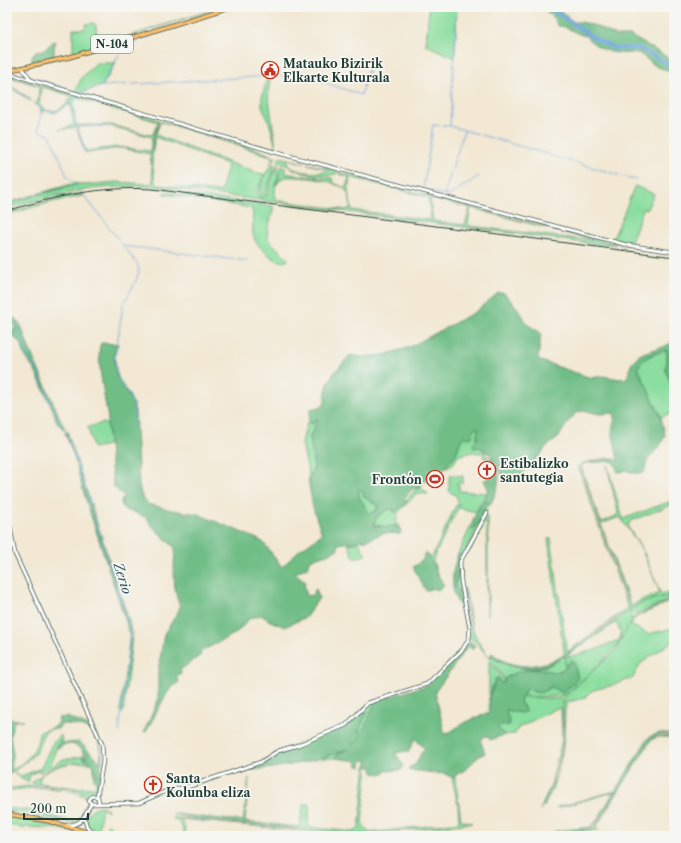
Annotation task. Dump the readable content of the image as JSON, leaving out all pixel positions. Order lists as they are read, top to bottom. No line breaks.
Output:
{"streets":{"main road":["N-104"]},"water":["Zerio"],"places":{"public building":["Matauko Bizirik Elkarte Kulturala"],"church":["Estibalizko santutegia","Santa Kolunba eliza"],"sports":["Frontón"]},"scale_bar":"200 m"}
